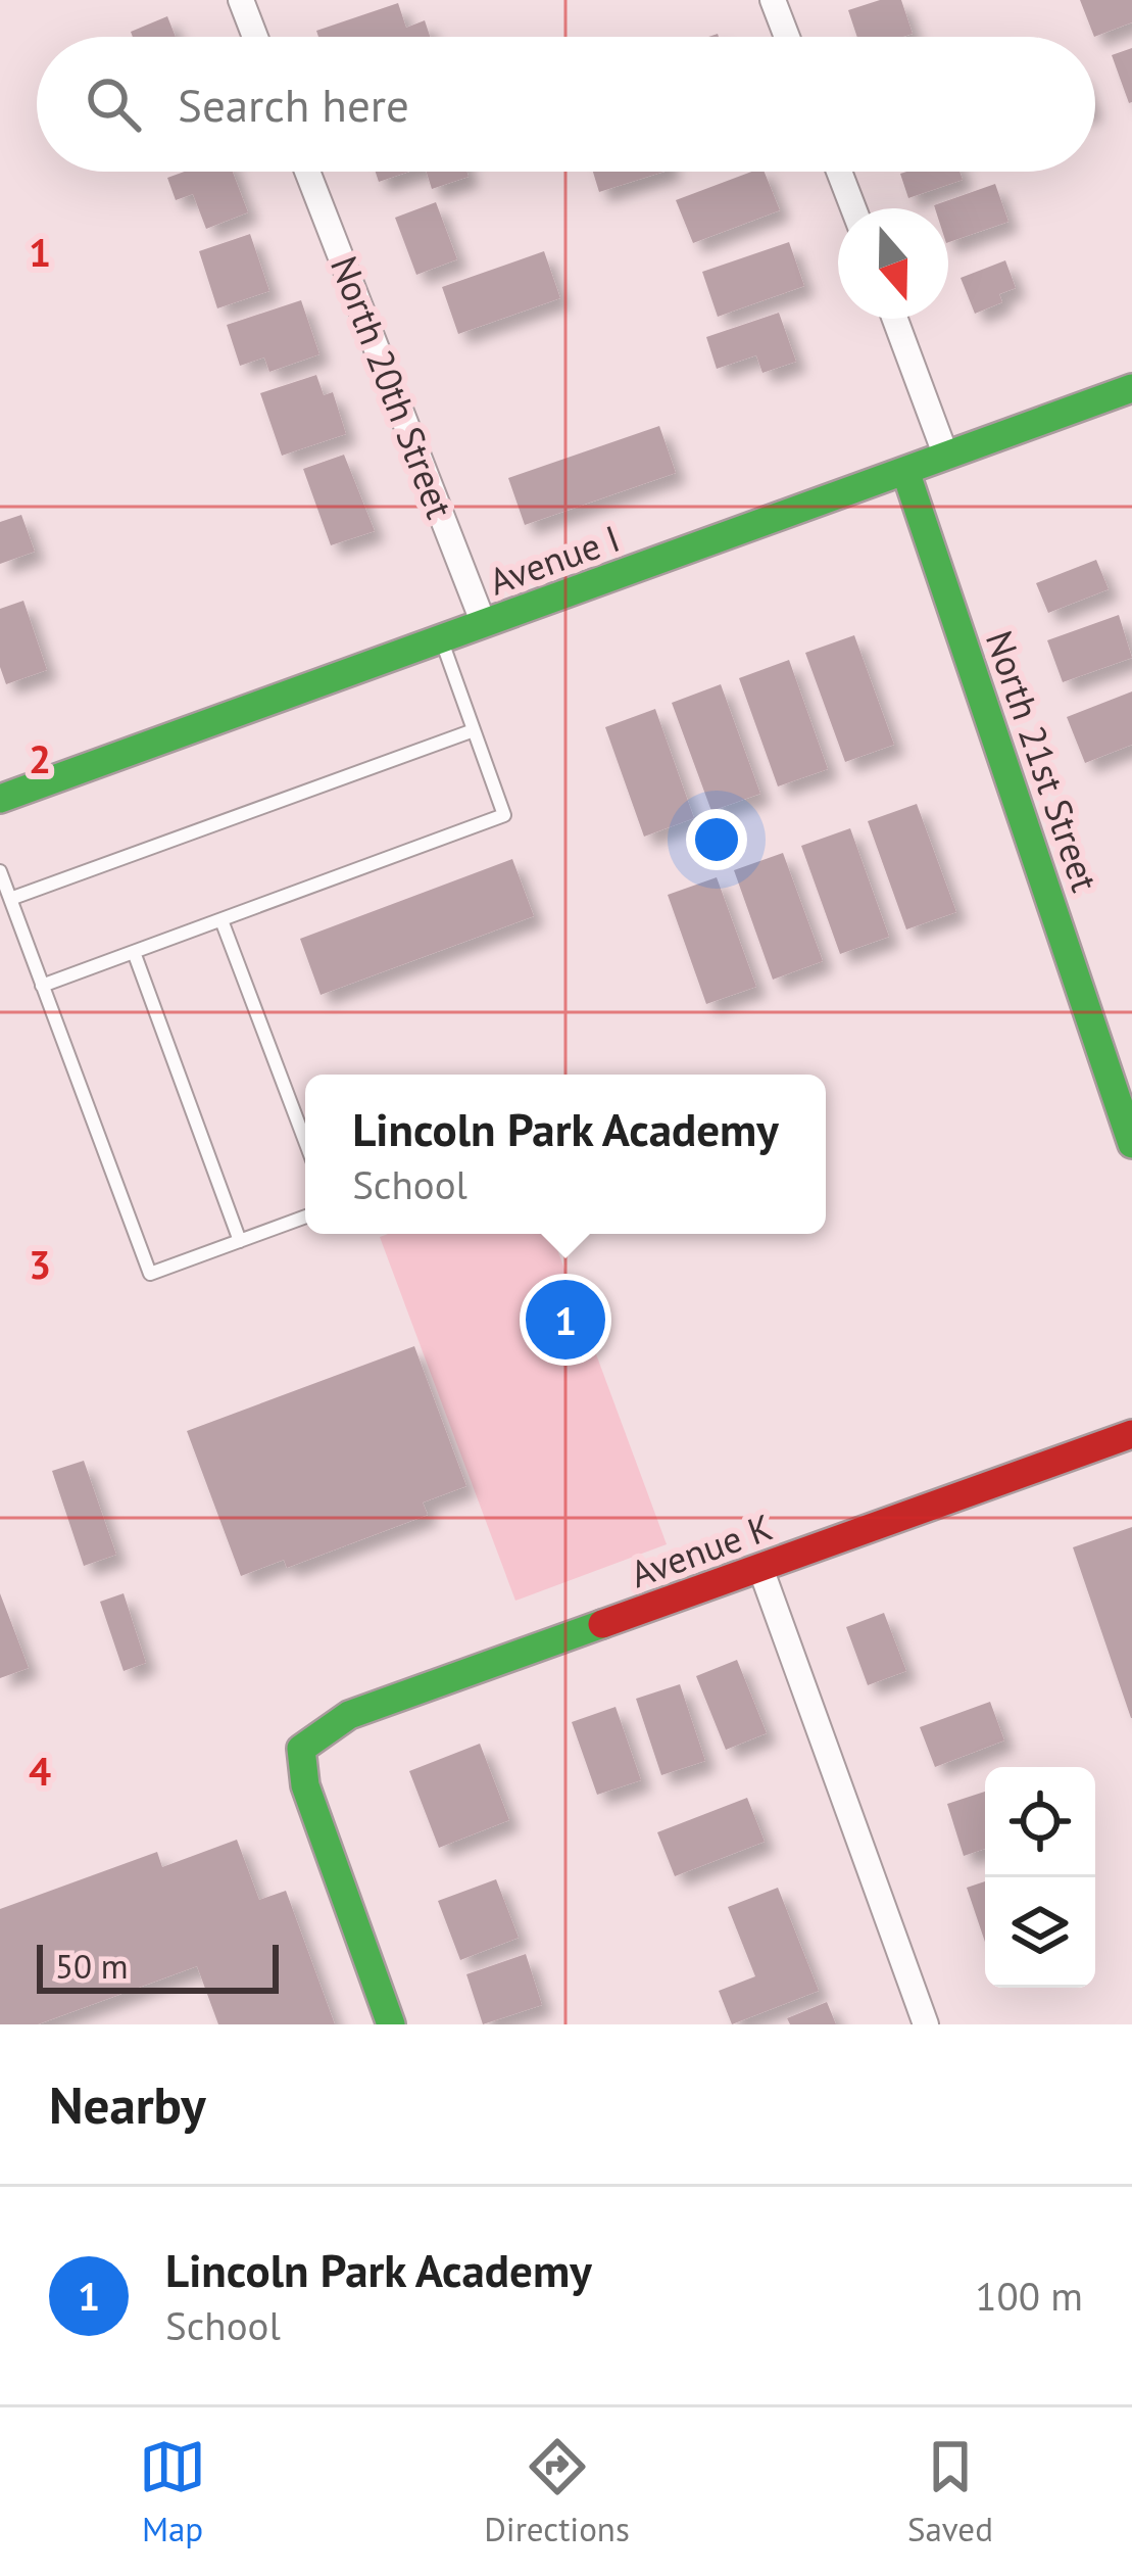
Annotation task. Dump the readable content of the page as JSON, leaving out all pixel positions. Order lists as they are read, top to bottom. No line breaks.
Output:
{"streets":{"street":["North 20th Street","Avenue I","North 21st Street","Avenue K"]},"crossings":[["North 20th Street","Avenue I"],["Avenue I","North 21st Street"]],"scale_bar":"50 m","north":"bottom","page":{"search":"Search here","popup":["Lincoln Park Academy","School"],"pins":"1","scale":"50 m","heading":"Nearby","list":[{"mark":"1","name":"Lincoln Park Academy","note":"School","value":"100 m"}],"nav":["Map","Directions","Saved"]},"grid":{"rows":["1","2","3","4"]}}
